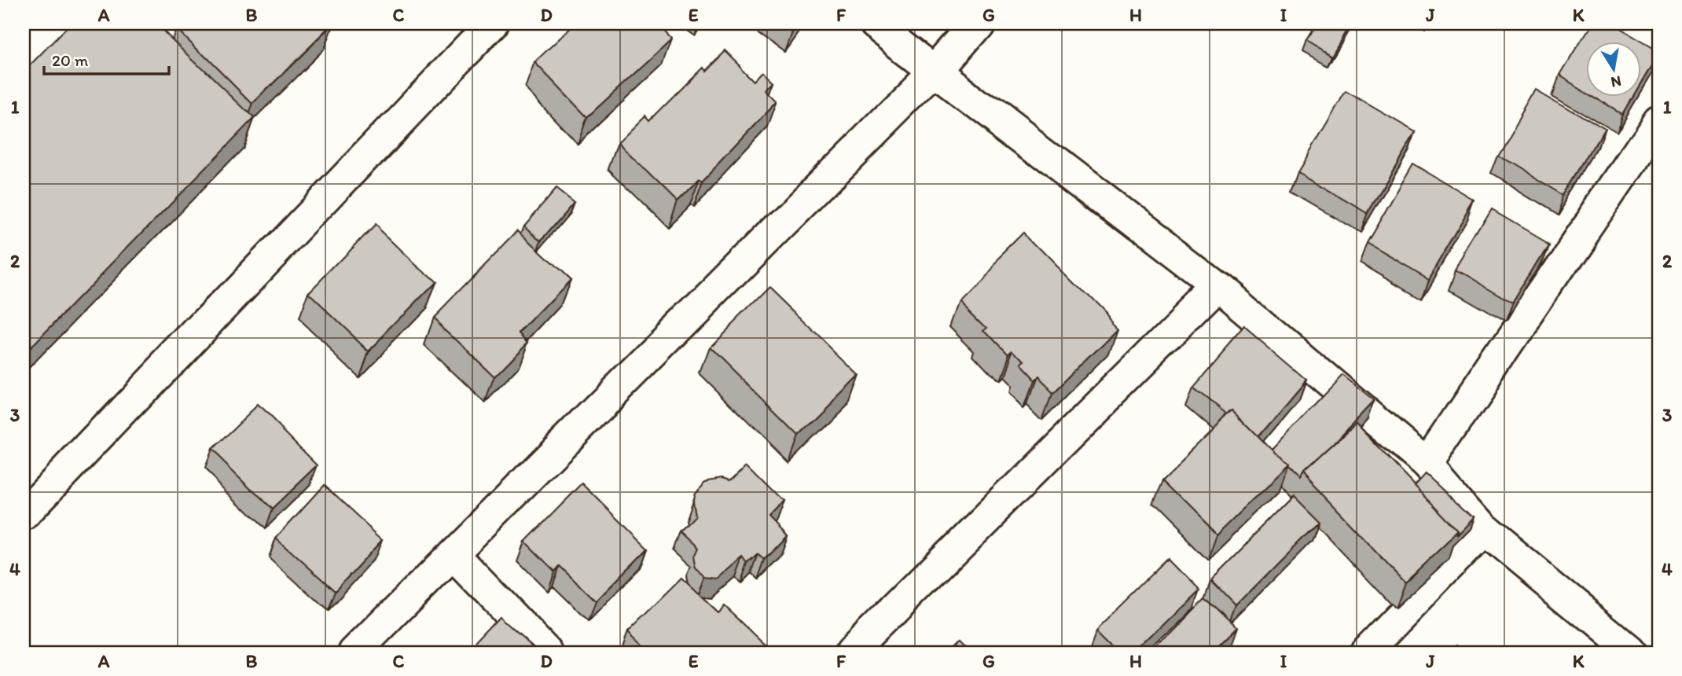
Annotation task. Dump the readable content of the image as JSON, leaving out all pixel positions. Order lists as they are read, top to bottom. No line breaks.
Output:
{"scale_bar":"20 m","north":"bottom","grid":{"columns":["A","B","C","D","E","F","G","H","I","J","K"],"rows":["1","2","3","4"]}}
